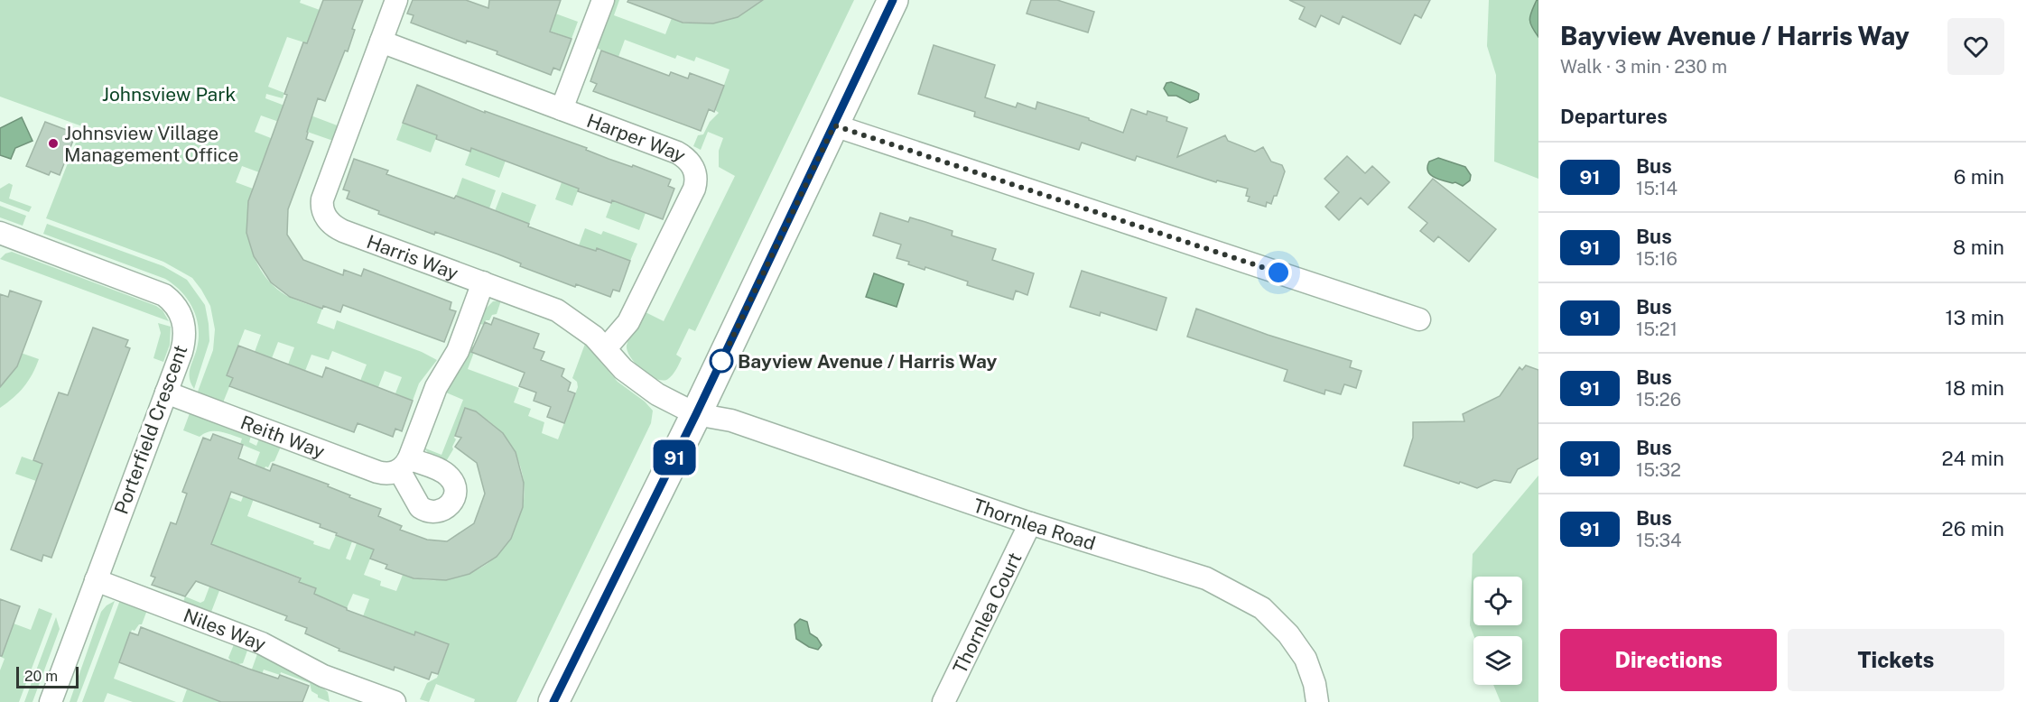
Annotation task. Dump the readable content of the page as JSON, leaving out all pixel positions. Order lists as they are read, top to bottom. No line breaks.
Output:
{"streets":{"street":["Harper Way","Harris Way","Porterfield Crescent","Reith Way","Thornlea Road","Thornlea Court","Niles Way"]},"crossings":[["Harper Way","Harris Way"],["Harris Way","Reith Way"],["Harris Way","Thornlea Road"],["Porterfield Crescent","Reith Way"],["Porterfield Crescent","Niles Way"],["Thornlea Road","Thornlea Court"]],"parks":["Johnsview Park"],"places":["Johnsview Village Management Office","Bayview Avenue / Harris Way"],"lines":["bus line 91"],"scale_bar":"20 m","page":{"on_map":"91","heading":[["Bayview Avenue / Harris Way","Walk · 3 min · 230 m"],"Departures"],"list":[{"mark":"91","name":"Bus","note":"15:14","value":"6 min"},{"mark":"91","name":"Bus","note":"15:16","value":"8 min"},{"mark":"91","name":"Bus","note":"15:21","value":"13 min"},{"mark":"91","name":"Bus","note":"15:26","value":"18 min"},{"mark":"91","name":"Bus","note":"15:32","value":"24 min"},{"mark":"91","name":"Bus","note":"15:34","value":"26 min"}],"buttons":["Directions","Tickets"],"scale":"20 m"}}
